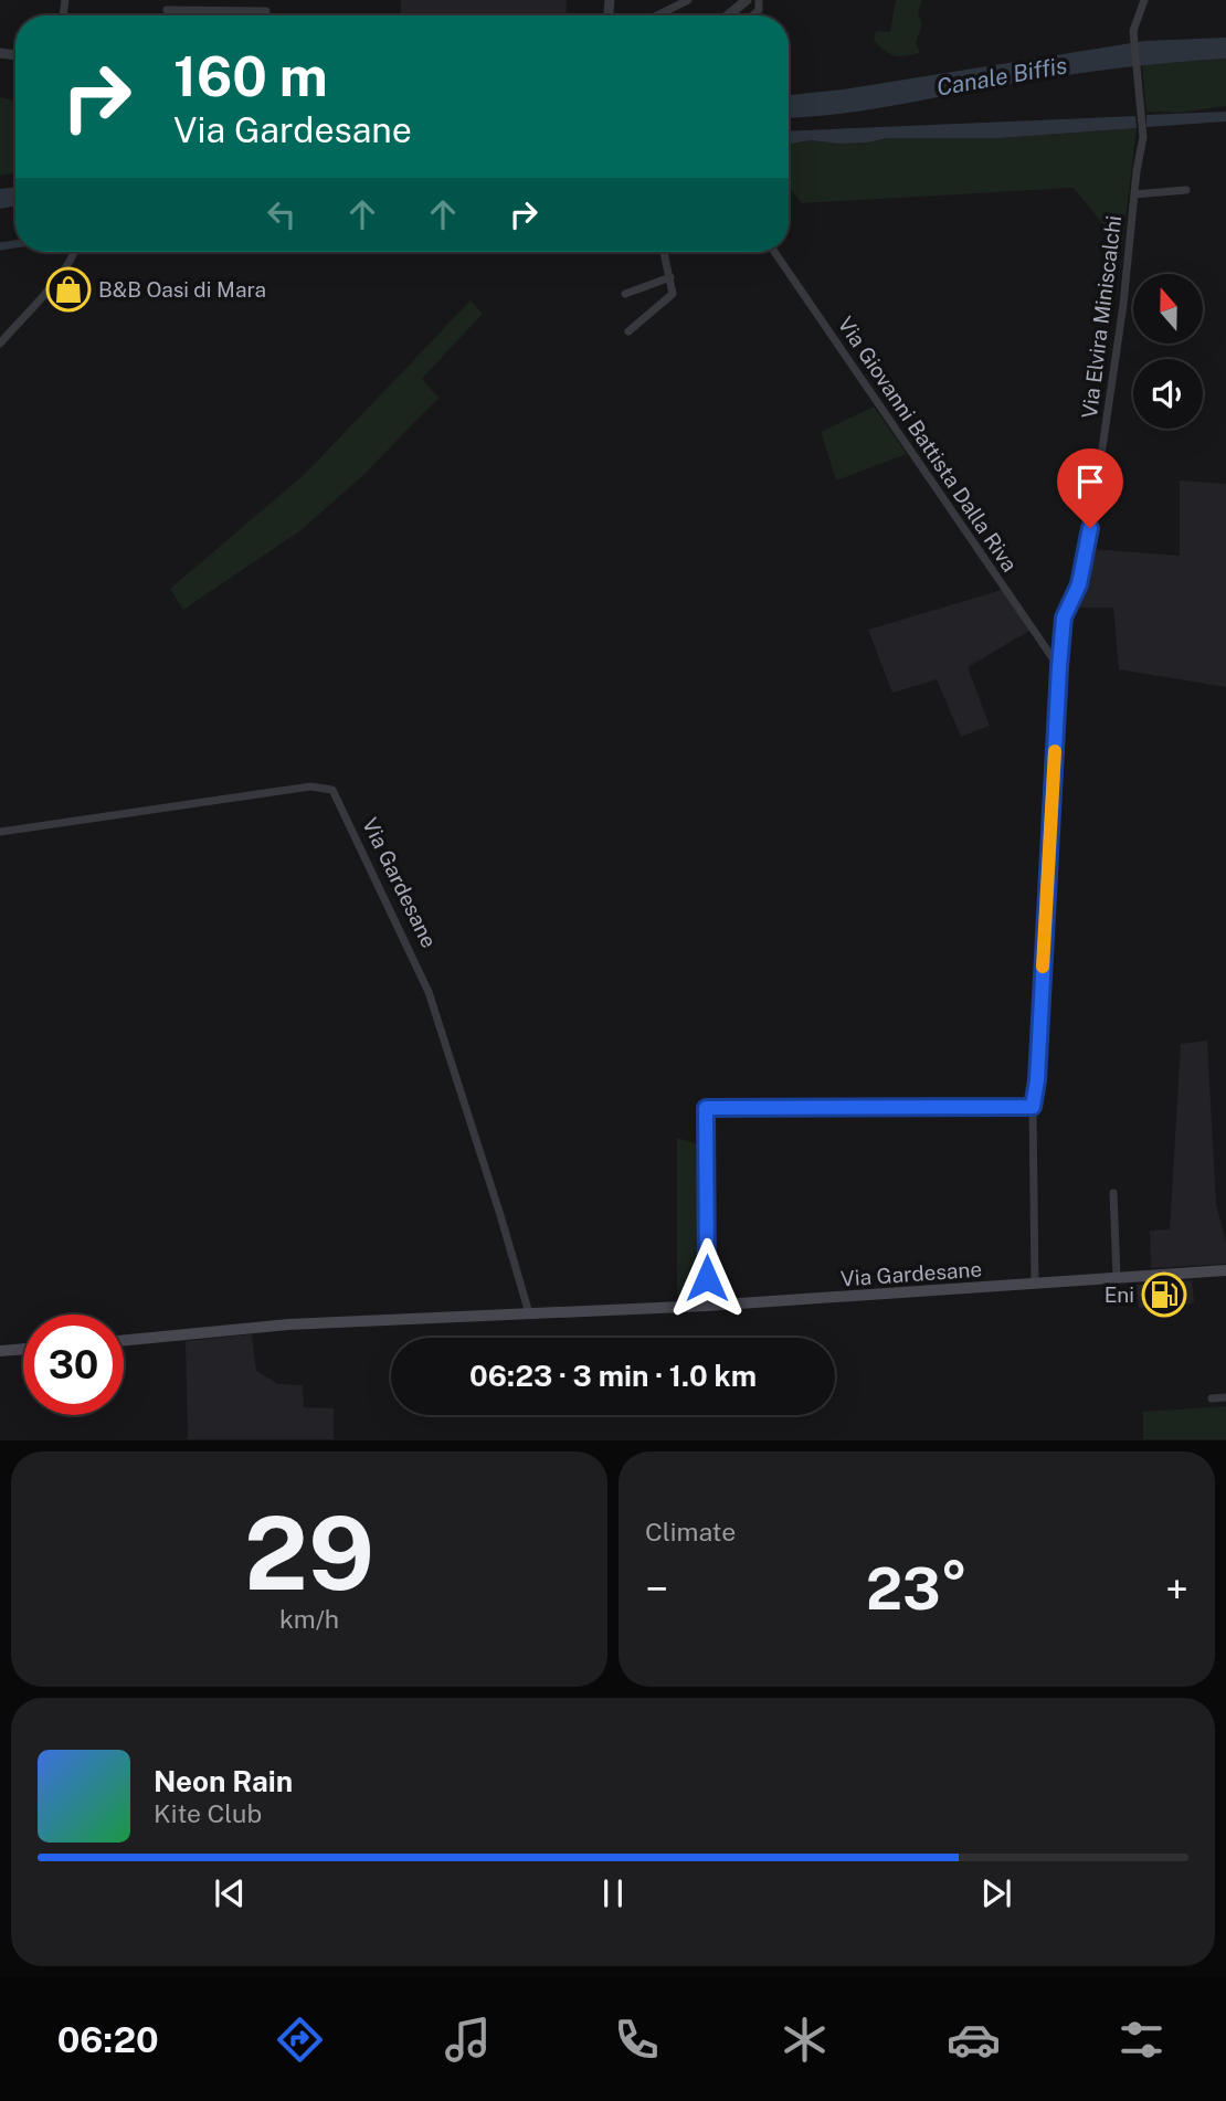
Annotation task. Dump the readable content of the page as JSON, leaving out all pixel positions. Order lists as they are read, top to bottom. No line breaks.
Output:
{"streets":{"main road":["Via Gardesane"],"street":["Via Elvira Miniscalchi","Via Giovanni Battista Dalla Riva"]},"crossings":[["Via Elvira Miniscalchi","Via Giovanni Battista Dalla Riva"],["Via Elvira Miniscalchi","Via Gardesane"]],"water":["Canale Biffis"],"places":{"shop":["B&B Oasi di Mara"],"fuel station":["Eni"]},"north":"top","page":{"turn":["160 m","Via Gardesane"],"limit":"30","trip":"06:23 · 3 min · 1.0 km","tile":[["29","km/h"],"Climate"],"heat":["−","23°","+"],"song":["Neon Rain","Kite Club"],"tabs":"06:20"}}
